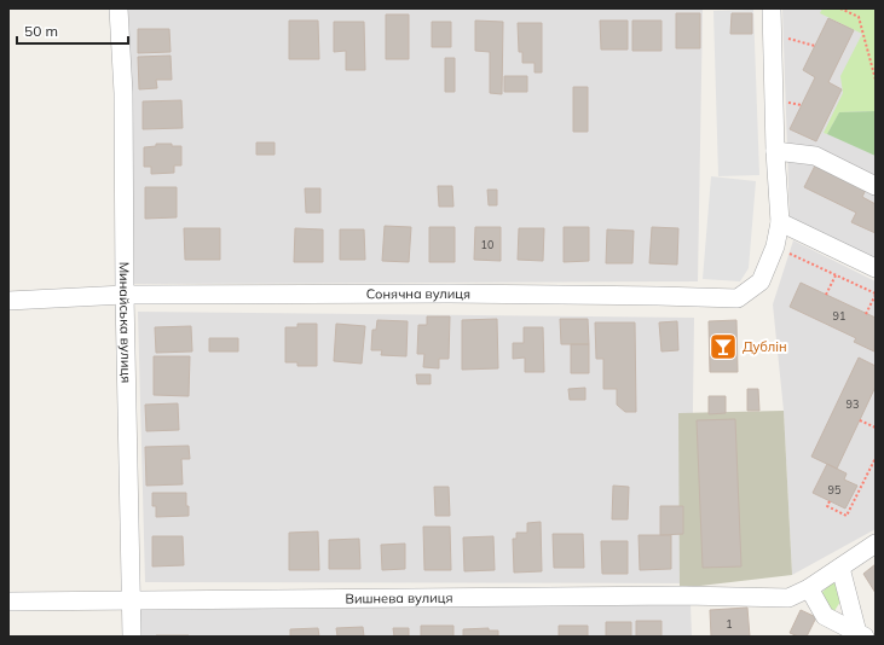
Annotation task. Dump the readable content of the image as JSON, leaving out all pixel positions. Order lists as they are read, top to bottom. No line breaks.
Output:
{"streets":{"street":["Сонячна вулиця","Минайська вулиця","Вишнева вулиця"]},"crossings":[["Сонячна вулиця","Минайська вулиця"],["Минайська вулиця","Вишнева вулиця"]],"places":{"bar":["Дублін"]},"house_numbers":["10","91","93","95","1"],"scale_bar":"50 m"}
